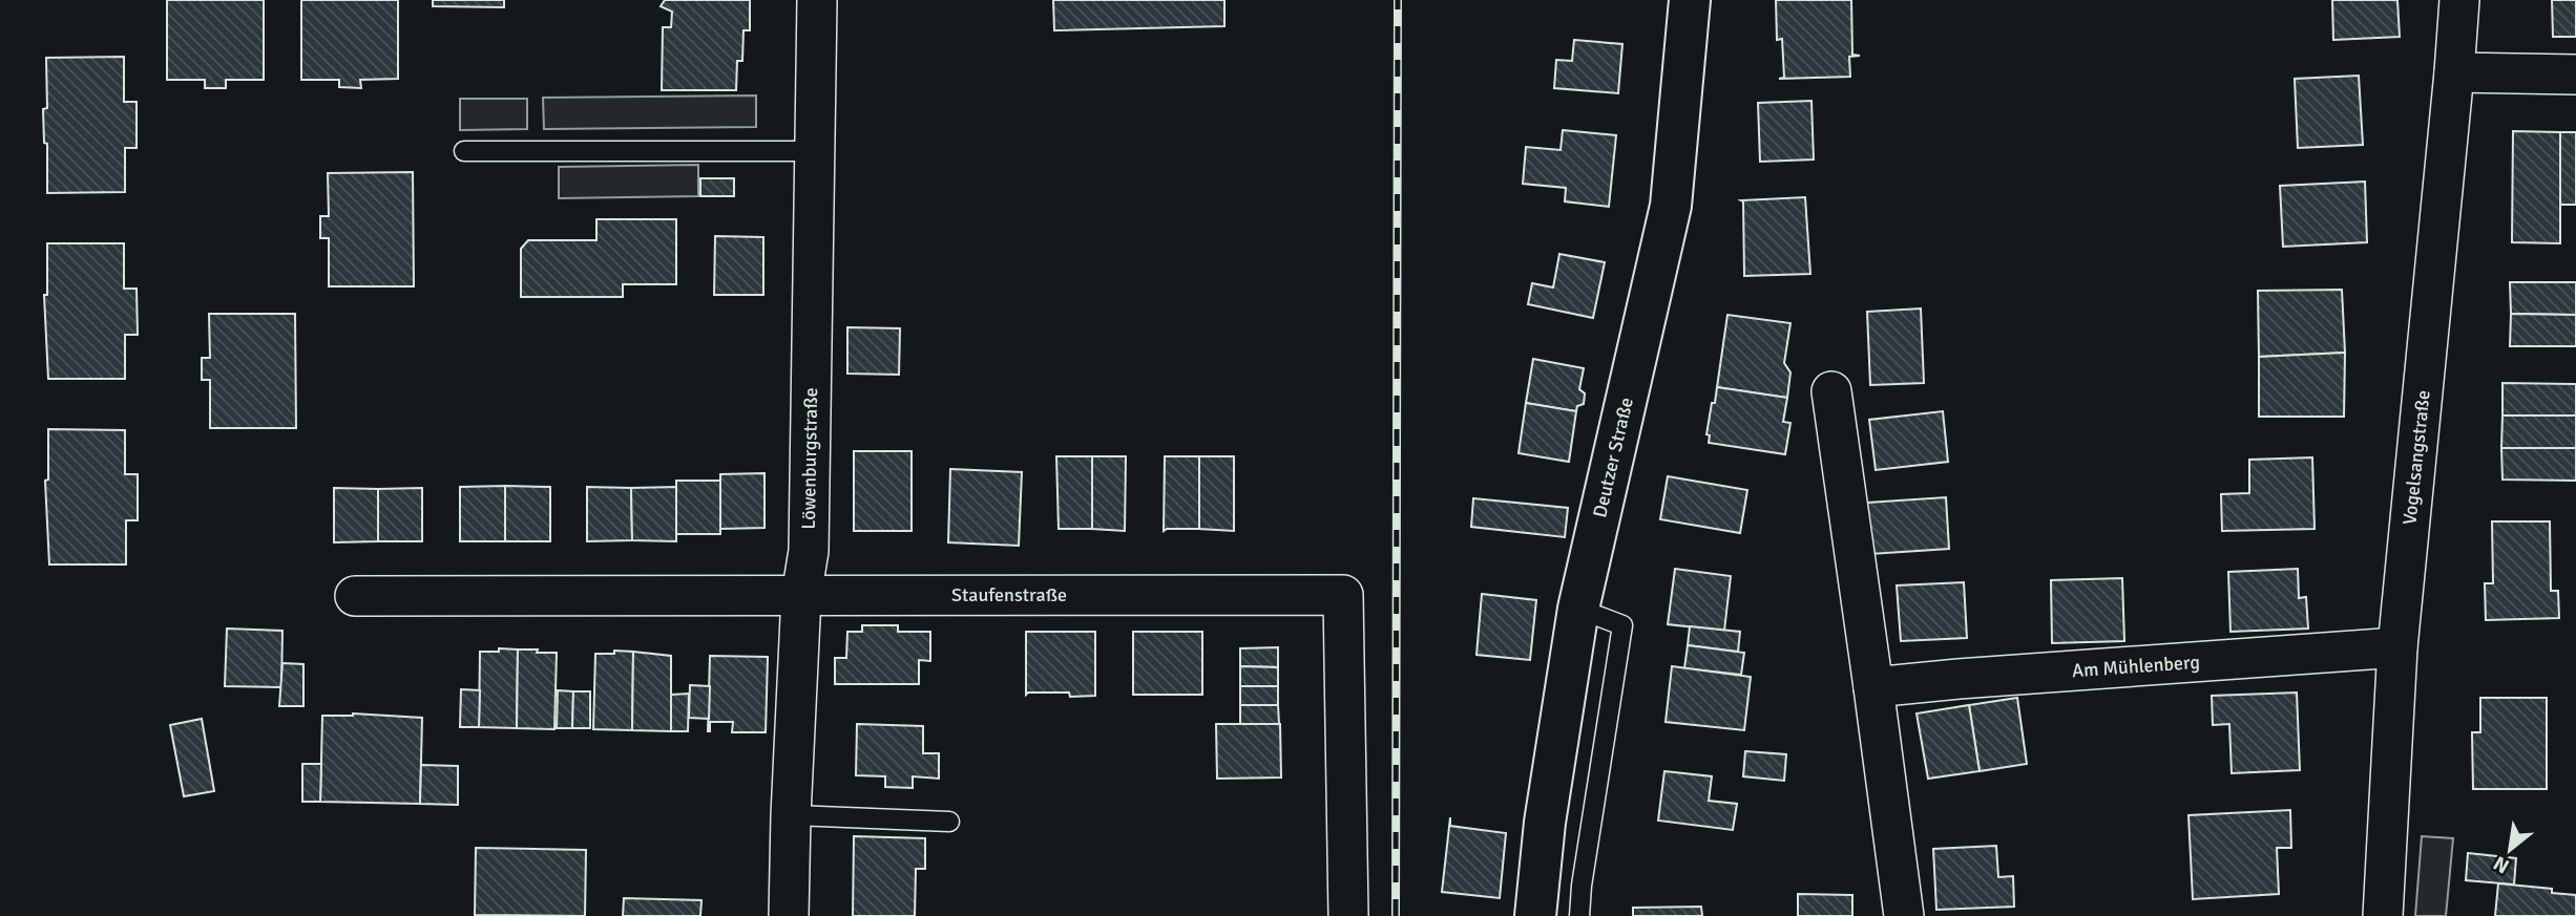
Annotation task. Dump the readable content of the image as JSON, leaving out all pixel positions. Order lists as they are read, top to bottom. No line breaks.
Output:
{"streets":{"street":["Deutzer Straße","Vogelsangstraße","Löwenburgstraße","Staufenstraße","Am Mühlenberg"]},"crossings":[["Vogelsangstraße","Am Mühlenberg"],["Löwenburgstraße","Staufenstraße"]],"north":"bottom left"}
